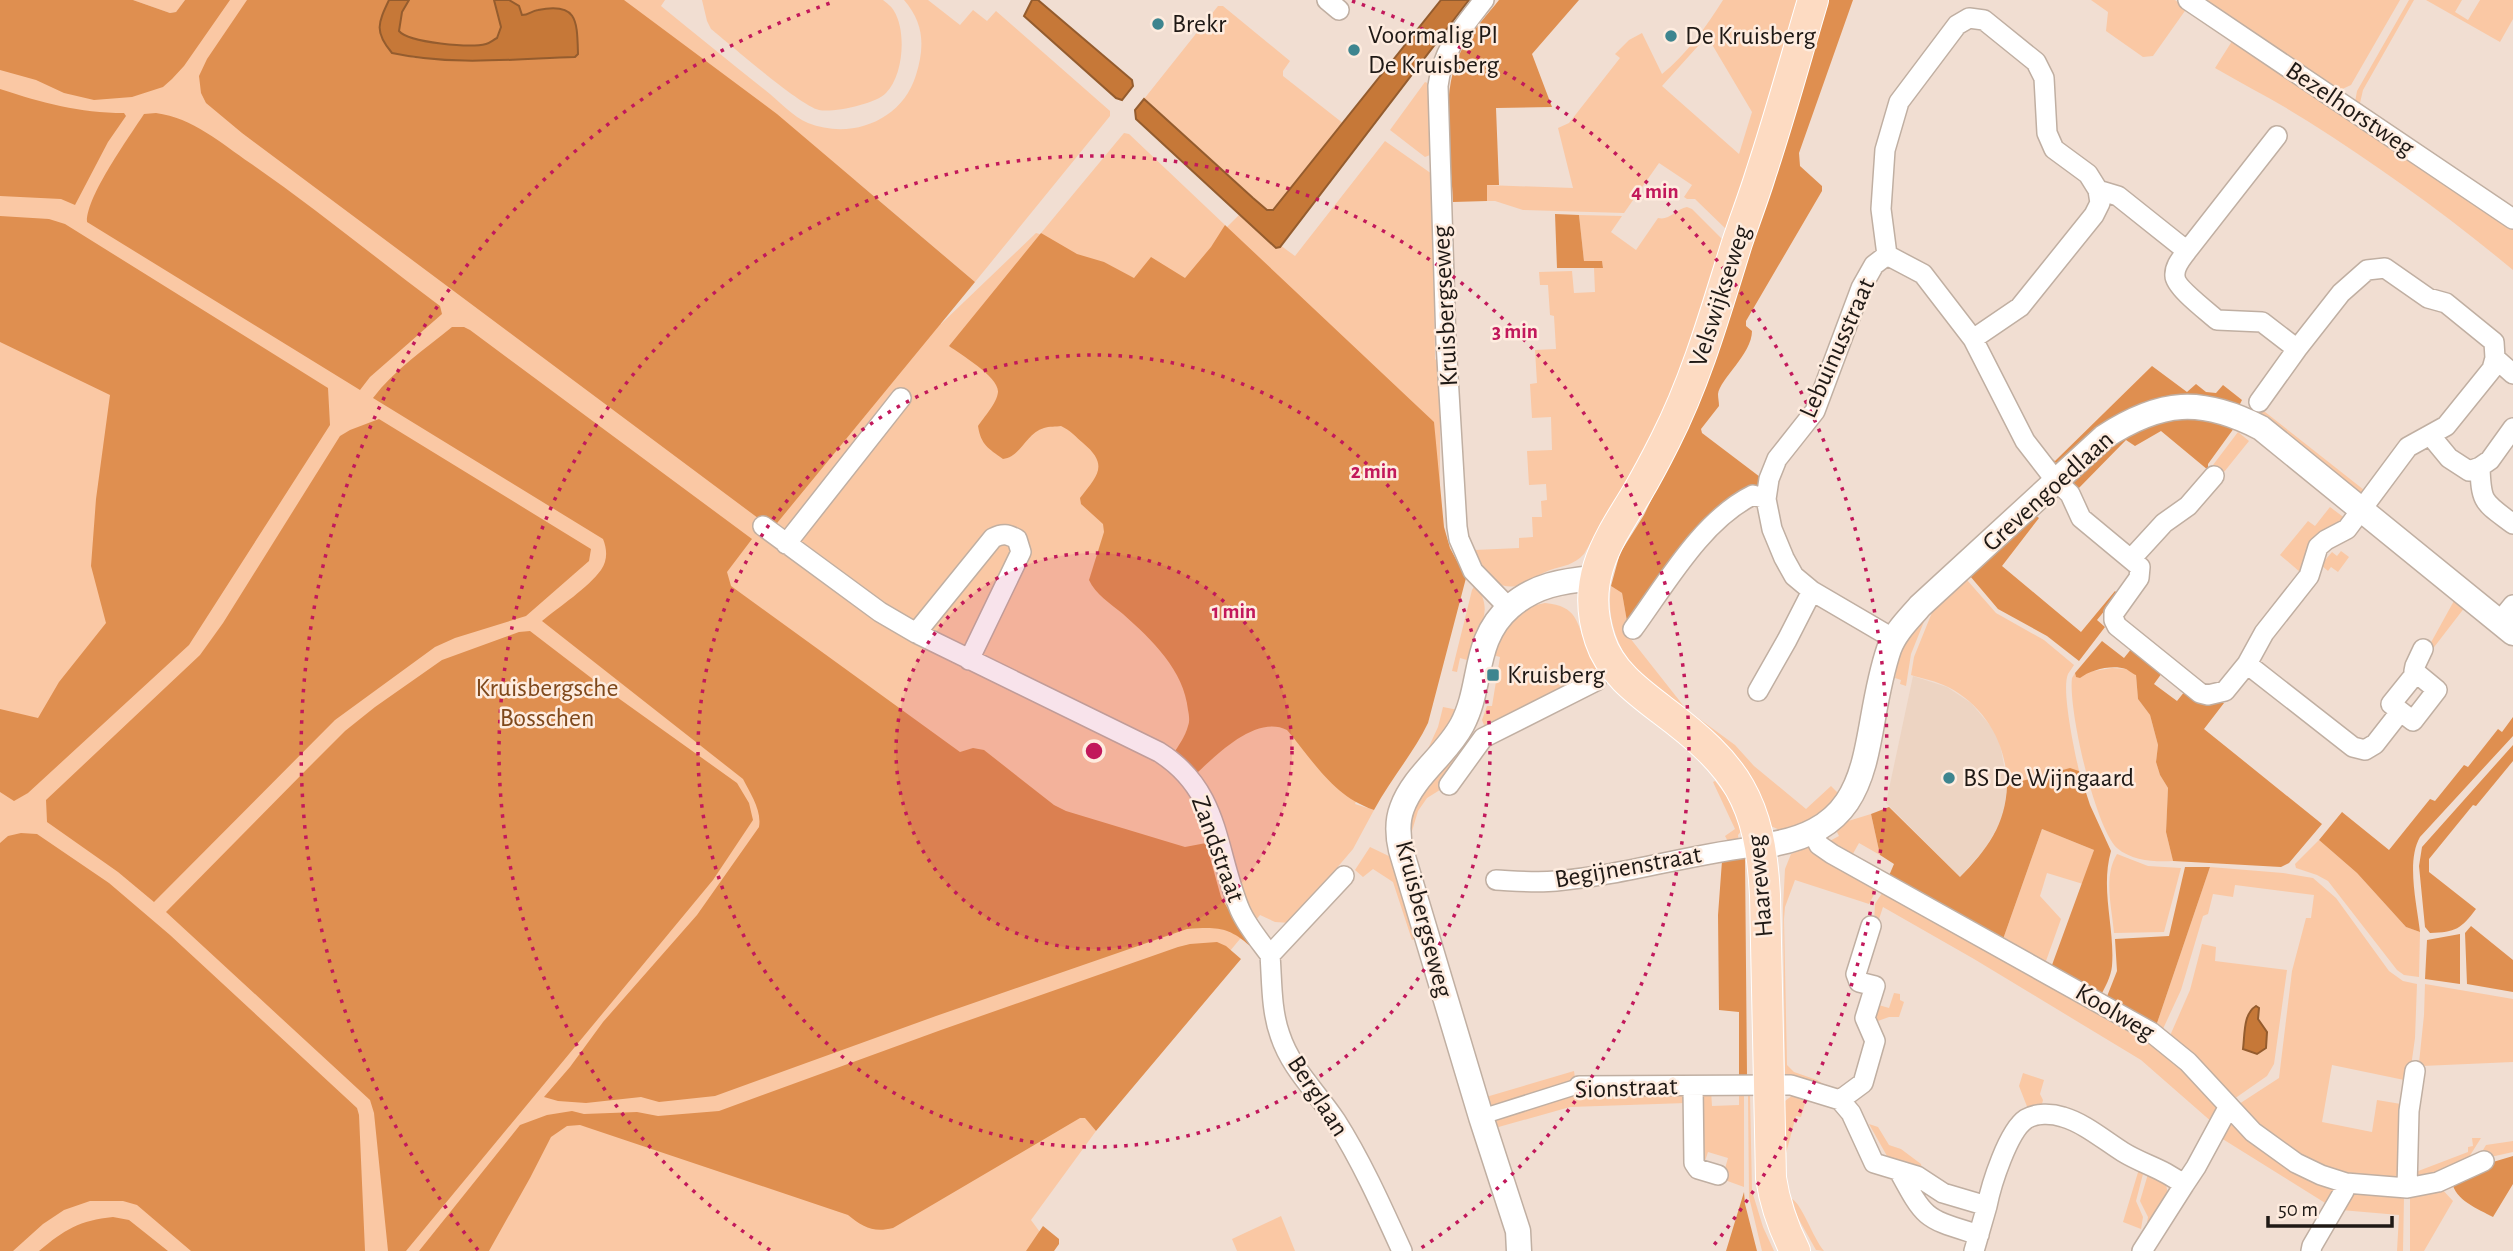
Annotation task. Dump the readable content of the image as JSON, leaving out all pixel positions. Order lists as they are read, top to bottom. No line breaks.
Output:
{"streets":{"main road":["Velswijkseweg","Haareweg"],"street":["Bezelhorstweg","Kruisbergseweg","Lebuinusstraat","Grevengoedlaan","Zandstraat","Begijnenstraat","Koolweg","Sionstraat","Berglaan"]},"crossings":[["Velswijkseweg","Kruisbergseweg"],["Velswijkseweg","Haareweg"],["Kruisbergseweg","Haareweg"],["Kruisbergseweg","Sionstraat"],["Lebuinusstraat","Grevengoedlaan"],["Grevengoedlaan","Begijnenstraat"],["Grevengoedlaan","Haareweg"],["Grevengoedlaan","Koolweg"],["Zandstraat","Berglaan"],["Begijnenstraat","Haareweg"],["Haareweg","Sionstraat"]],"parks":["Kruisbergsche Bosschen"],"places":{"other":["Brekr","De Kruisberg","Voormalig PI De Kruisberg","BS De Wijngaard"],"transit":["Kruisberg"]},"scale_bar":"50 m","rings":["4 min","3 min","2 min","1 min"]}
